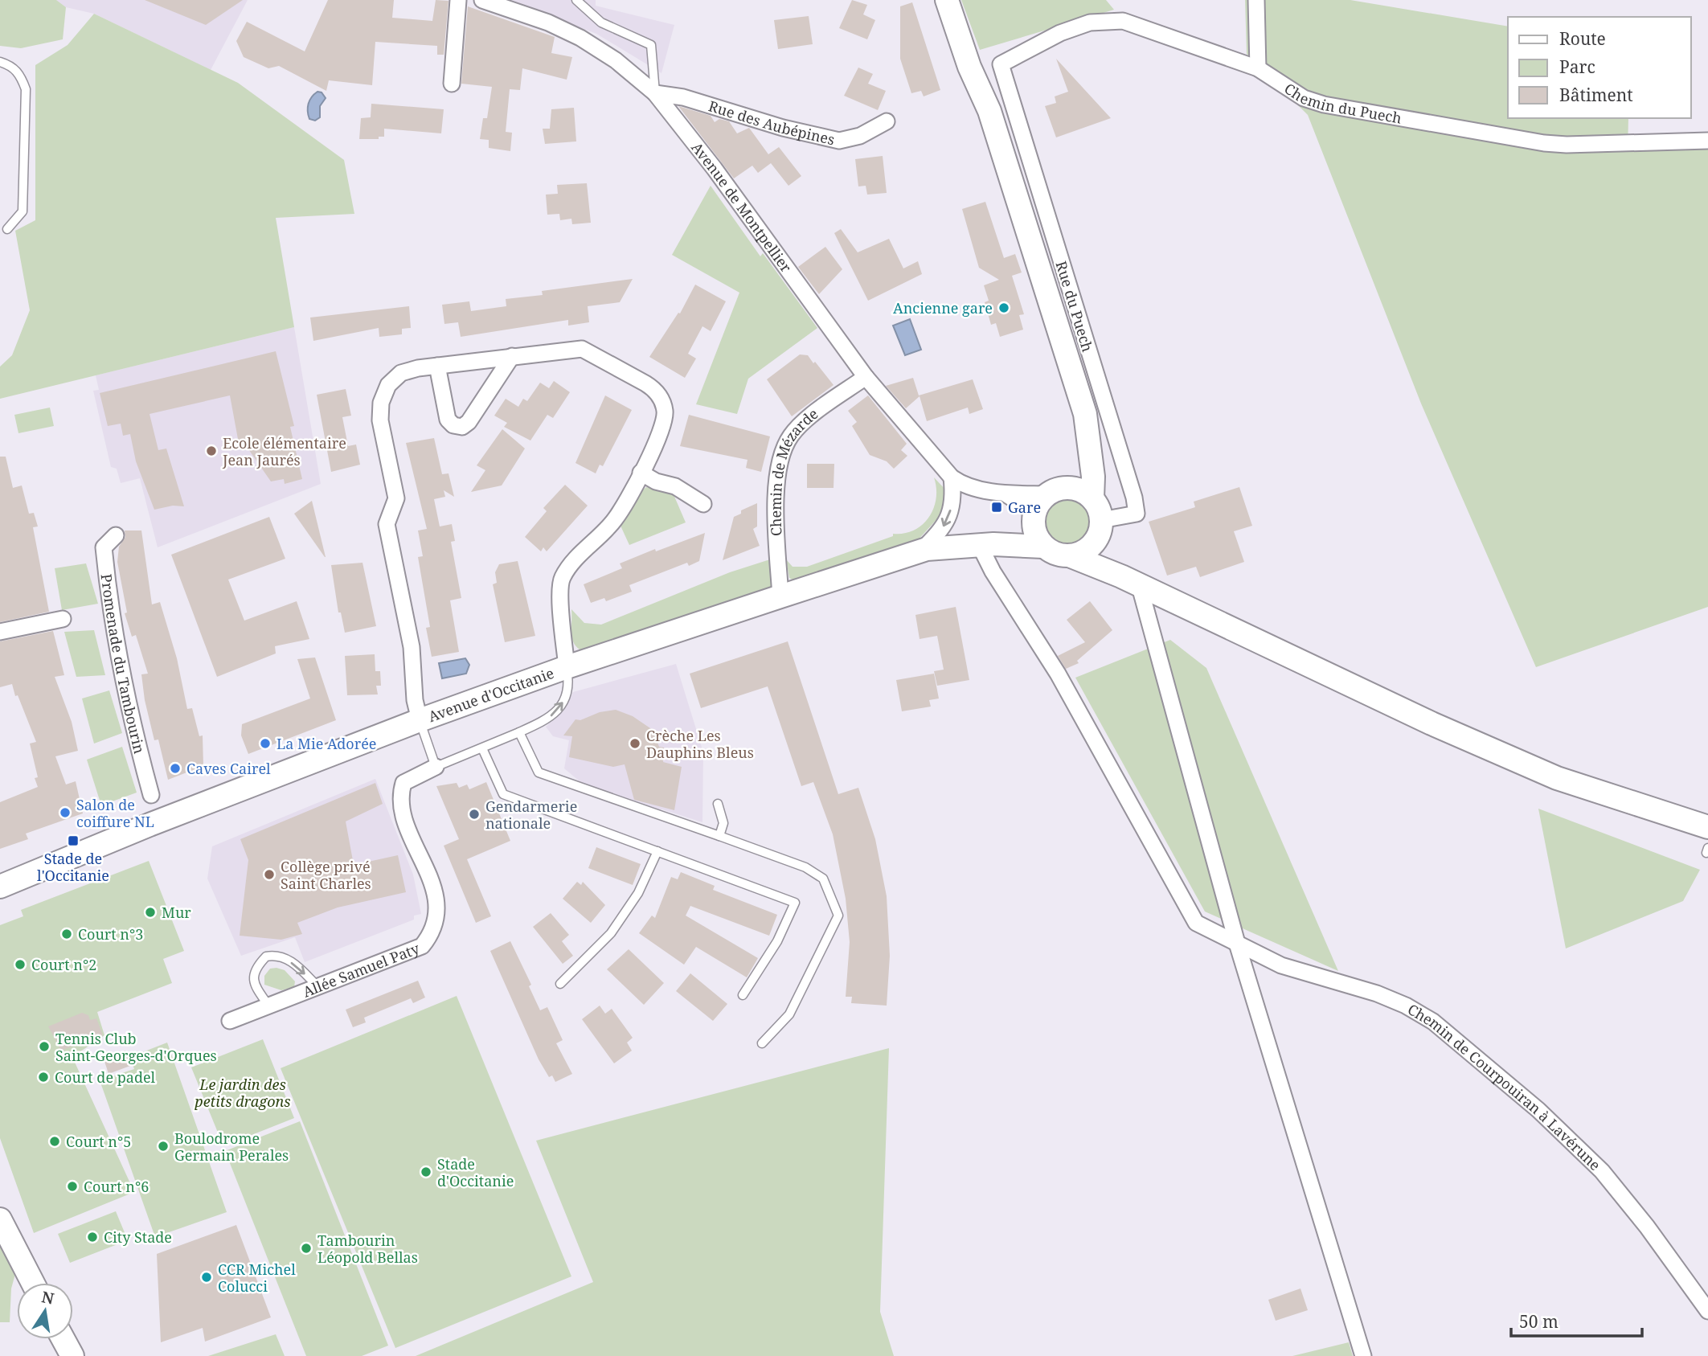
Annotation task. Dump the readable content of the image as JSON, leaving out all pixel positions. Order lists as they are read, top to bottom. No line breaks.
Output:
{"streets":{"street":["Chemin du Puech","Rue des Aubépines","Avenue de Montpellier","Rue du Puech","Chemin de Mézarde","Promenade du Tambourin","Avenue d'Occitanie","Allée Samuel Paty","Chemin de Courpouiran à Lavérune"]},"crossings":[["Chemin du Puech","Rue du Puech"],["Rue des Aubépines","Avenue de Montpellier"],["Avenue de Montpellier","Rue du Puech"],["Avenue de Montpellier","Chemin de Mézarde"],["Avenue de Montpellier","Avenue d'Occitanie"],["Rue du Puech","Avenue d'Occitanie"],["Chemin de Mézarde","Avenue d'Occitanie"],["Avenue d'Occitanie","Chemin de Courpouiran à Lavérune"]],"parks":["Le jardin des petits dragons"],"places":{"other":["Ancienne gare","Ecole élémentaire Jean Jaurés","La Mie Adorée","Crèche Les Dauphins Bleus","Caves Cairel","Salon de coiffure NL","Gendarmerie nationale","Collège privé Saint Charles","Mur","Court n°3","Court n°2","Tennis Club Saint-Georges-d'Orques","Court de padel","Court n°5","Boulodrome Germain Perales","Stade d'Occitanie","Court n°6","City Stade","Tambourin Léopold Bellas","CCR Michel Colucci"],"transit":["Gare","Stade de l'Occitanie"]},"legend":["Route","Parc","Bâtiment"],"scale_bar":"50 m","north":"top"}
